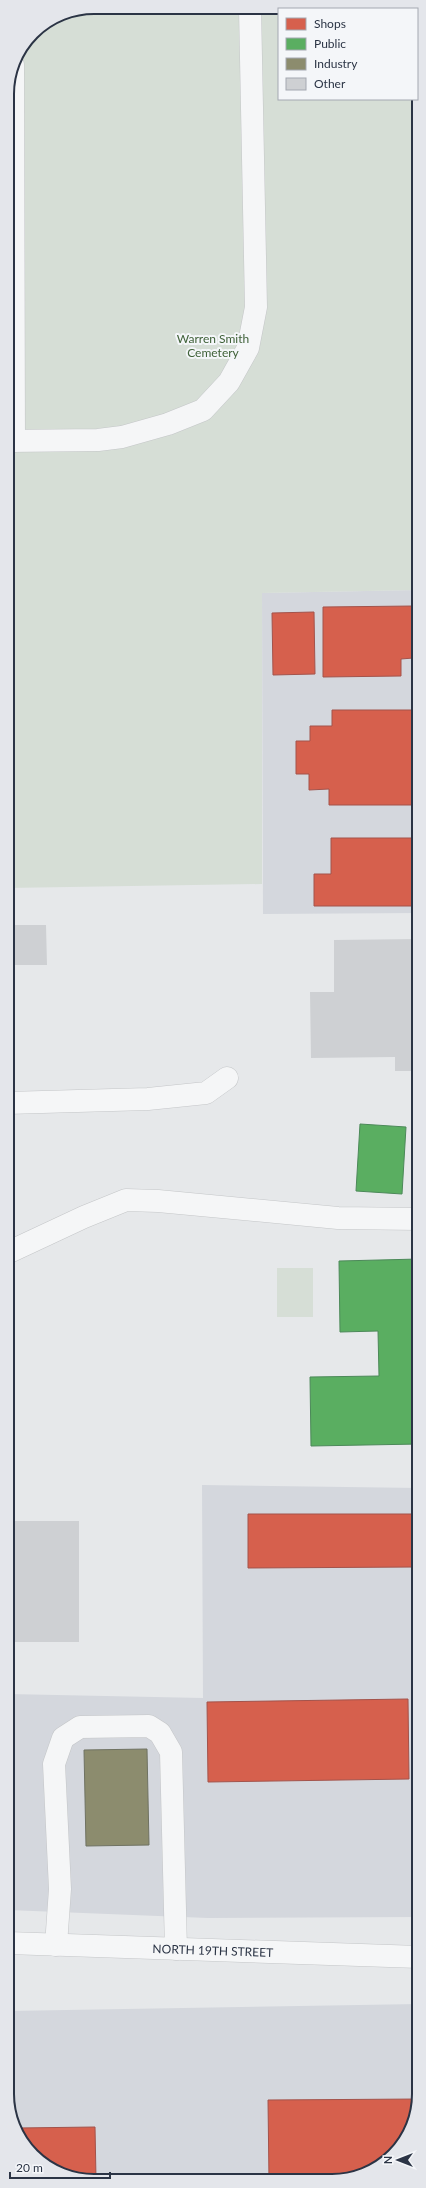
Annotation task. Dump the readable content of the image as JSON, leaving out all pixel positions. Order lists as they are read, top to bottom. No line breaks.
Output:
{"streets":{"street":["NORTH 19TH STREET"]},"parks":["Warren Smith Cemetery"],"legend":["Shops","Public","Industry","Other"],"scale_bar":"20 m","north":"left"}
